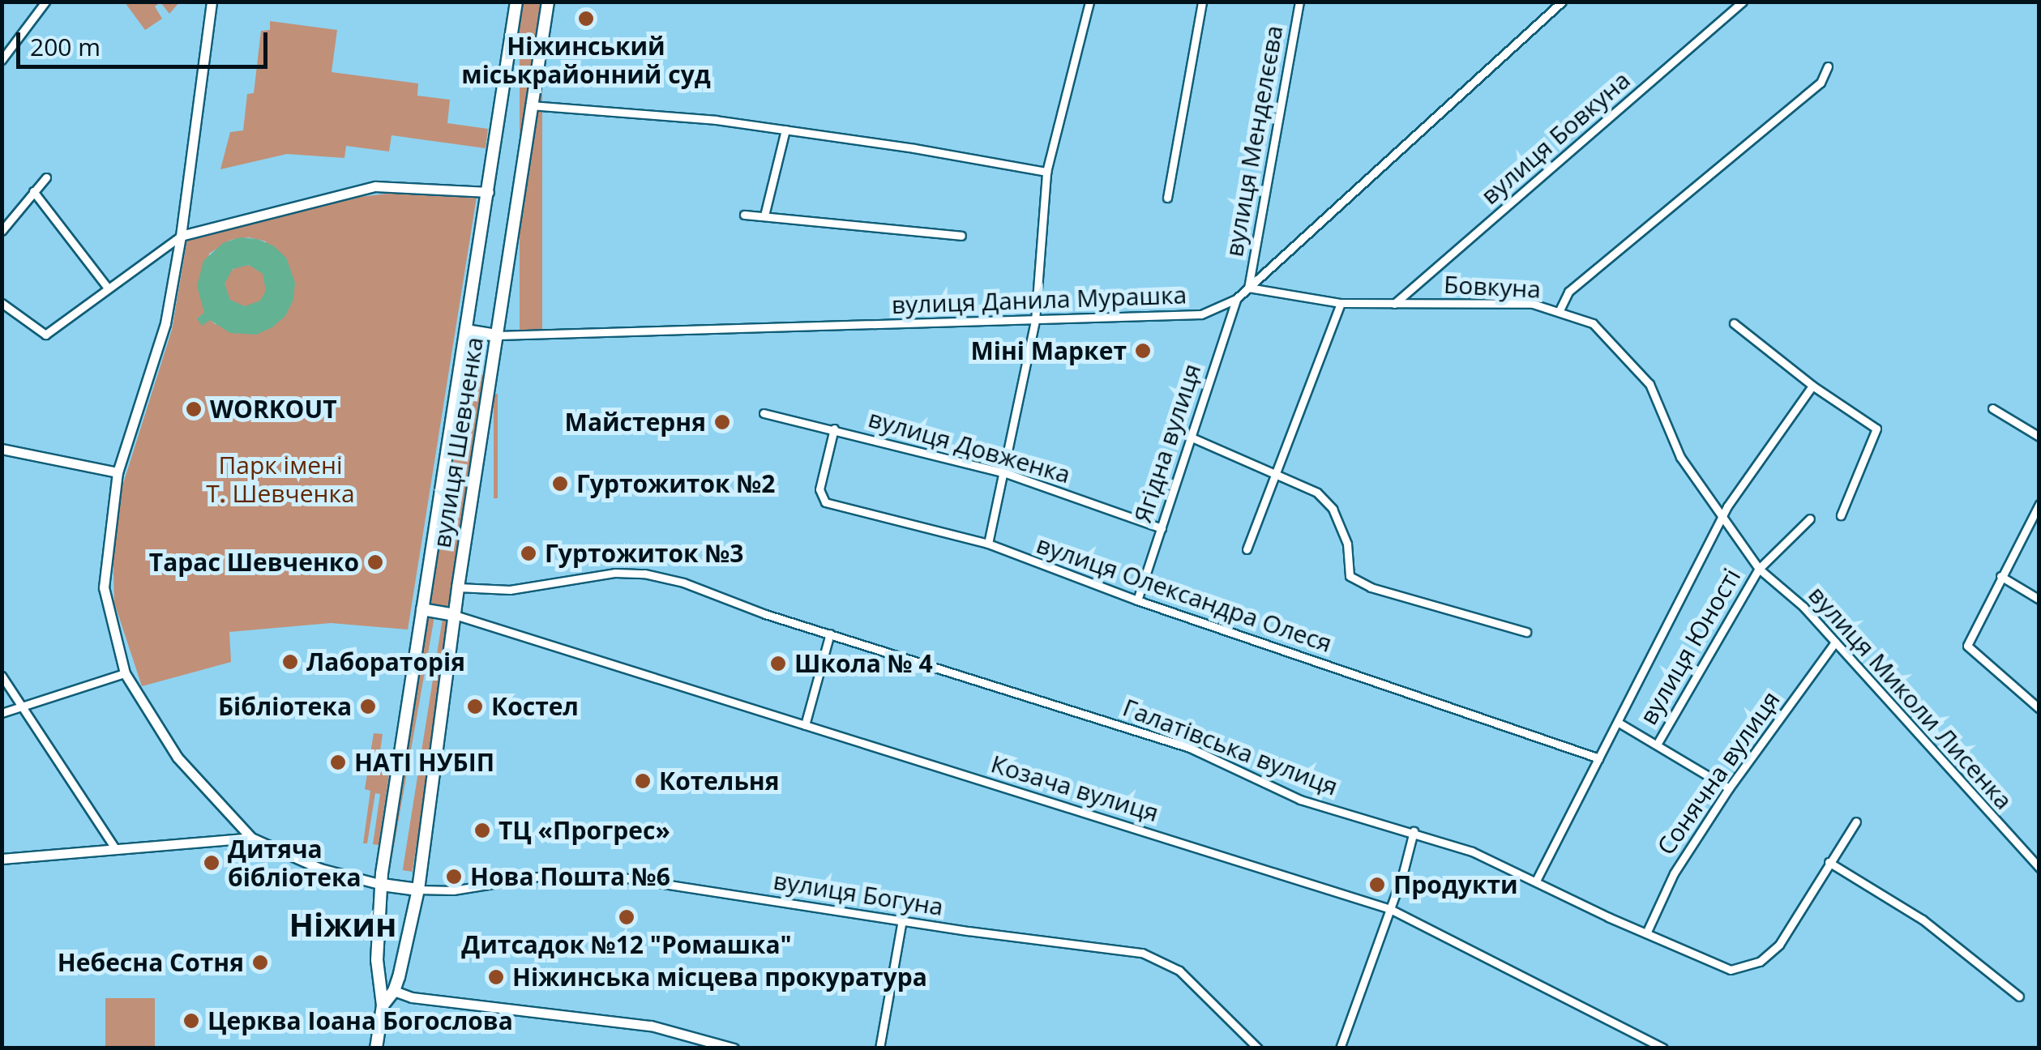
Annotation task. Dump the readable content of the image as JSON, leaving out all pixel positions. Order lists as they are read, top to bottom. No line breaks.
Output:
{"streets":{"main road":["вулиця Шевченка"],"street":["вулиця Бовкуна","вулиця Менделєєва","Бовкуна","вулиця Данила Мурашка","Ягідна вулиця","вулиця Довженка","вулиця Олександра Олеся","вулиця Юності","вулиця Миколи Лисенка","Галатівська вулиця","Сонячна вулиця","Козача вулиця","вулиця Богуна"]},"crossings":[["вулиця Бовкуна","Бовкуна"],["вулиця Менделєєва","Бовкуна"],["вулиця Менделєєва","вулиця Данила Мурашка"],["Бовкуна","вулиця Данила Мурашка"],["Бовкуна","вулиця Миколи Лисенка"],["вулиця Данила Мурашка","вулиця Шевченка"],["вулиця Данила Мурашка","Ягідна вулиця"],["вулиця Шевченка","Галатівська вулиця"],["вулиця Шевченка","Козача вулиця"],["вулиця Шевченка","вулиця Богуна"],["Ягідна вулиця","вулиця Довженка"],["Ягідна вулиця","вулиця Олександра Олеся"],["вулиця Довженка","вулиця Олександра Олеся"],["вулиця Юності","вулиця Миколи Лисенка"],["вулиця Юності","Сонячна вулиця"],["вулиця Миколи Лисенка","Сонячна вулиця"],["Галатівська вулиця","Сонячна вулиця"]],"districts":["Ніжин"],"parks":["Парк імені Т. Шевченка"],"places":["Ніжинський міськрайонний суд","Міні Маркет","WORKOUT","Майстерня","Гуртожиток №2","Гуртожиток №3","Тарас Шевченко","Лабораторія","Школа № 4","Бібліотека","Костел","НАТІ НУБІП","Котельня","ТЦ «Прогрес»","Дитяча бібліотека","Нова Пошта №6","Продукти","Дитсадок №12 \"Ромашка\"","Небесна Сотня","Ніжинська місцева прокуратура","Церква Іоана Богослова"],"scale_bar":"200 m"}
